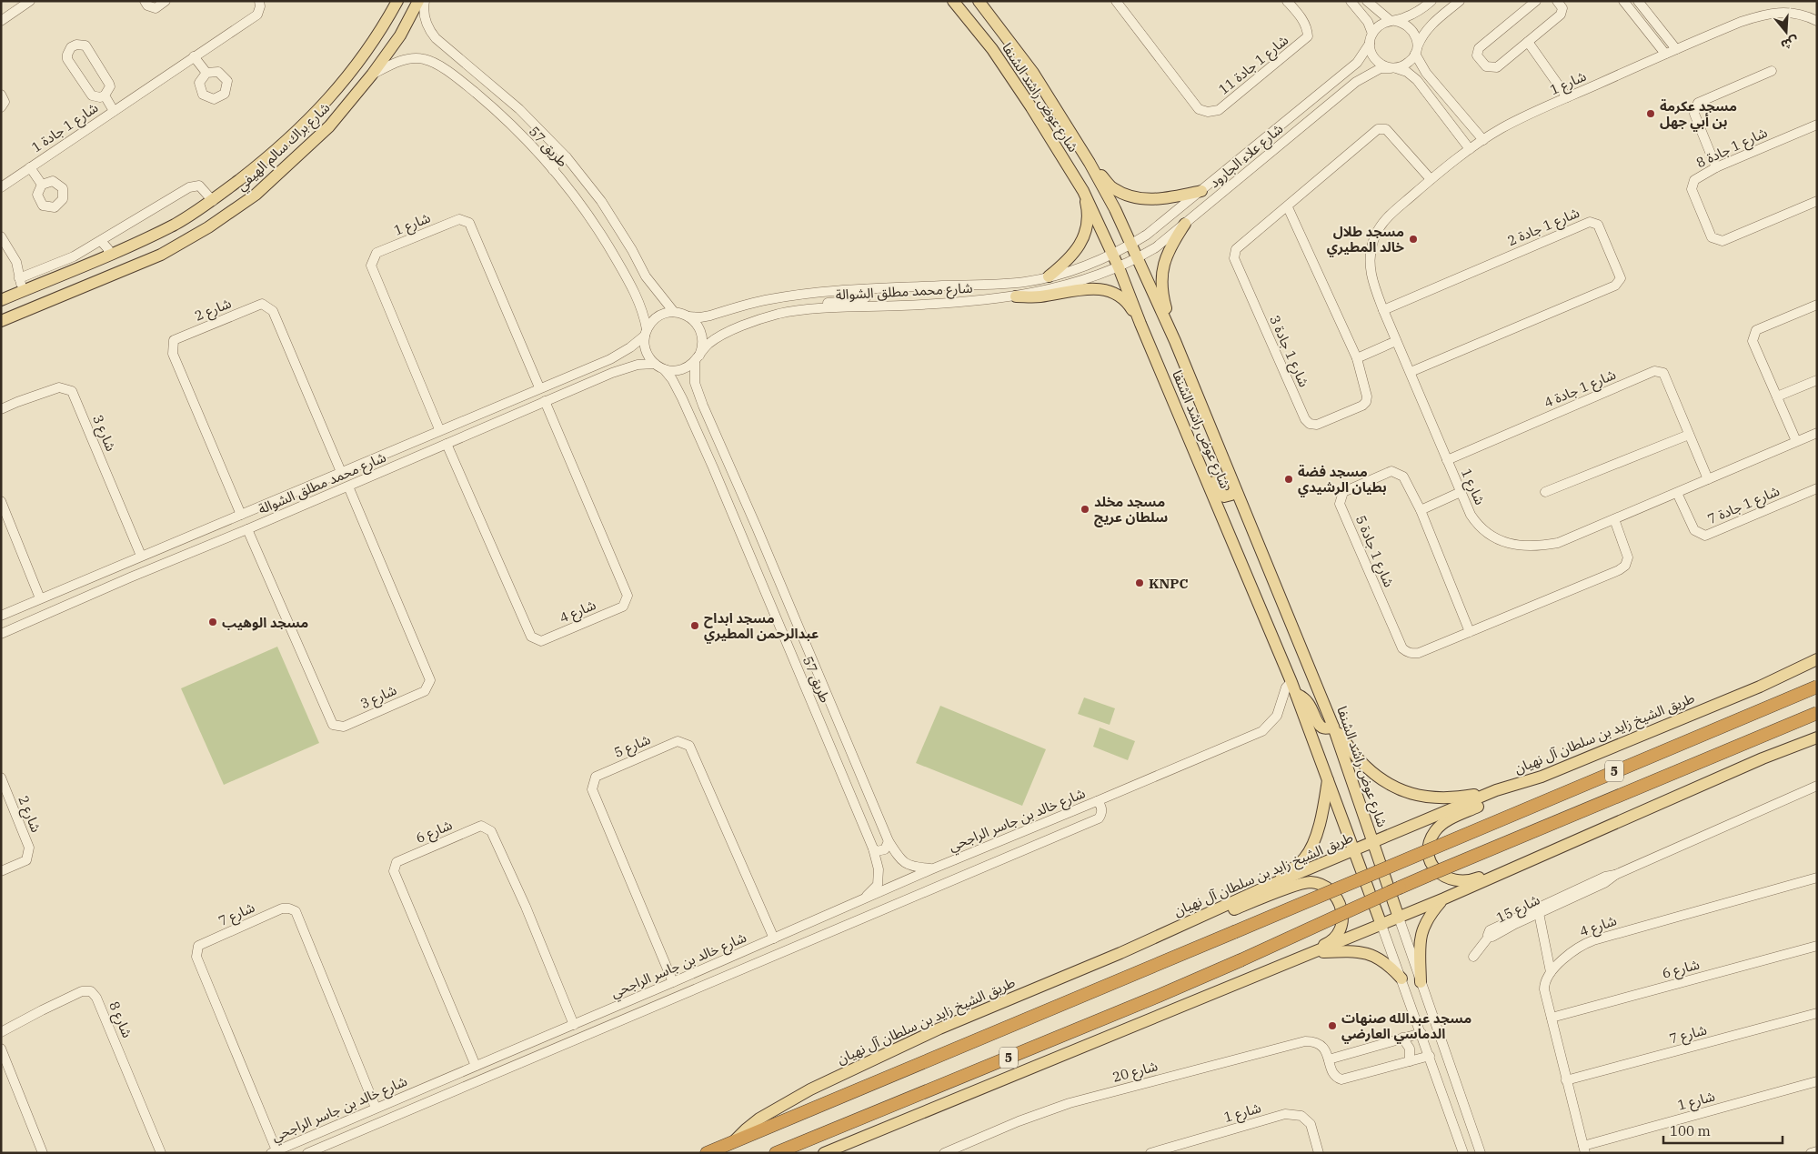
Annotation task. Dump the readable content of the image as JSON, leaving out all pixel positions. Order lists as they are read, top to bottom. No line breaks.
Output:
{"streets":{"highway":["طريق الشيخ زايد بن سلطان آل نهيان","5"],"main road":["شارع عوض راشد الشنفا","شارع براك سالم الهيفي"],"street":["شارع 1 جادة 11","شارع 1","شارع 1 جادة 1","طريق 57","شارع 1 جادة 8","شارع علاء الجارود","شارع 1 جادة 2","شارع محمد مطلق الشوالة","شارع 2","شارع 1 جادة 3","شارع 1 جادة 4","شارع 3","شارع 1 جادة 7","شارع 1 جادة 5","شارع 4","شارع 5","شارع خالد بن جاسر الراجحي","شارع 6","شارع 15","شارع 7","شارع 8","شارع 20"]},"crossings":[["شارع 1","شارع 1 جادة 2"],["شارع 1","شارع محمد مطلق الشوالة"],["شارع 1","شارع 1 جادة 3"],["شارع 1","شارع 1 جادة 4"],["شارع 1","شارع 1 جادة 7"],["شارع 1","شارع 1 جادة 5"],["شارع عوض راشد الشنفا","شارع علاء الجارود"],["شارع عوض راشد الشنفا","شارع محمد مطلق الشوالة"],["شارع عوض راشد الشنفا","طريق الشيخ زايد بن سلطان آل نهيان"],["شارع عوض راشد الشنفا","شارع خالد بن جاسر الراجحي"],["شارع براك سالم الهيفي","طريق 57"],["طريق 57","شارع محمد مطلق الشوالة"],["طريق 57","شارع خالد بن جاسر الراجحي"],["شارع علاء الجارود","شارع محمد مطلق الشوالة"],["شارع محمد مطلق الشوالة","شارع 2"],["شارع محمد مطلق الشوالة","شارع 3"],["شارع محمد مطلق الشوالة","شارع 4"],["شارع 5","شارع خالد بن جاسر الراجحي"],["شارع خالد بن جاسر الراجحي","شارع 6"],["شارع خالد بن جاسر الراجحي","شارع 7"]],"places":["مسجد عكرمة بن أبي جهل","مسجد طلال خالد المطيري","مسجد فضة بطيان الرشيدي","مسجد مخلد سلطان عريج","KNPC","مسجد الوهيب","مسجد ابداح عبدالرحمن المطيري","مسجد عبدالله صنهات الدماسي العارضي"],"scale_bar":"100 m","north":"bottom"}
